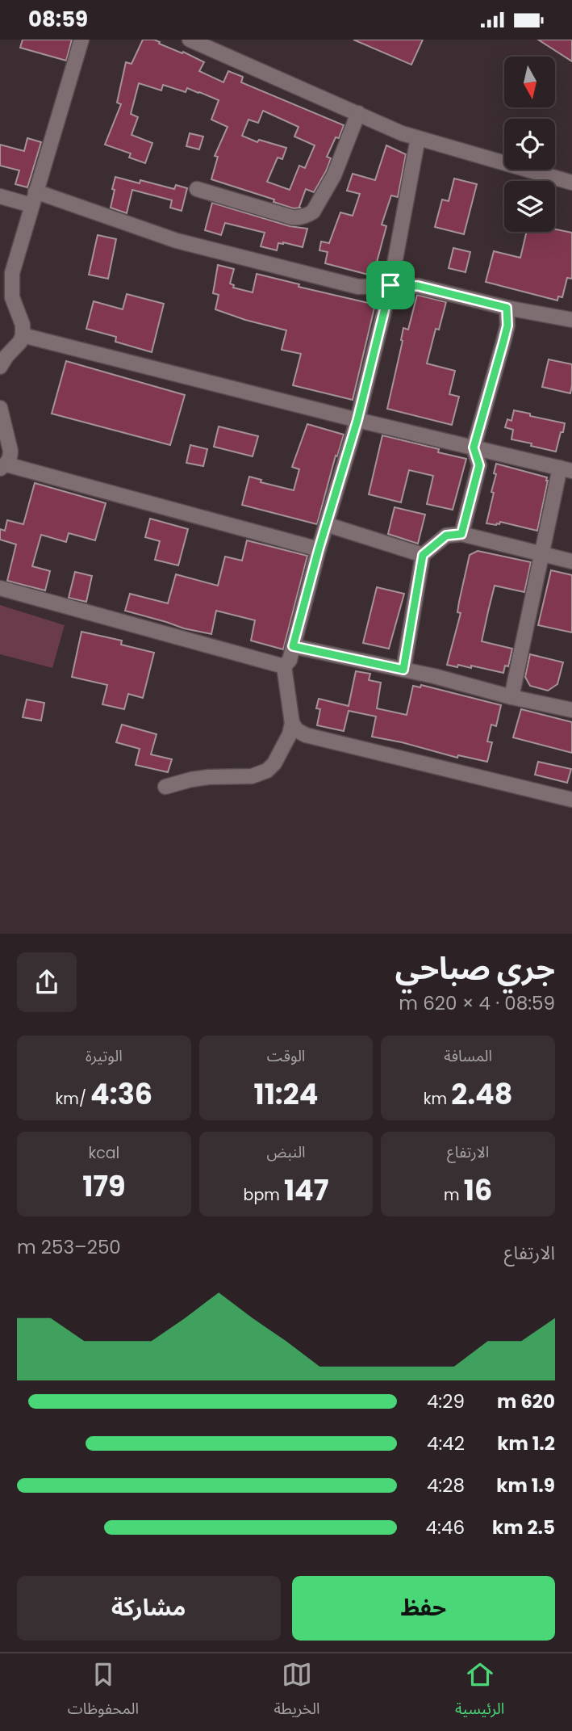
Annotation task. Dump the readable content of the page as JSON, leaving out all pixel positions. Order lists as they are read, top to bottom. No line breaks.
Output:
{"north":"bottom","page":{"status":"08:59","heading":["جري صباحي","08:59 · 4 × 620 m"],"stats":[["المسافة","2.48 km"],["الوقت","11:24"],["الوتيرة","4:36 /km"],["الارتفاع","16 m"],["النبض","147 bpm"],["kcal","179"]],"chart":["الارتفاع","250–253 m"],"list":[{"name":"620 m","note":"4:29"},{"name":"1.2 km","note":"4:42"},{"name":"1.9 km","note":"4:28"},{"name":"2.5 km","note":"4:46"}],"buttons":["حفظ","مشاركة"],"tabs":["الرئيسية","الخريطة","المحفوظات"]}}
